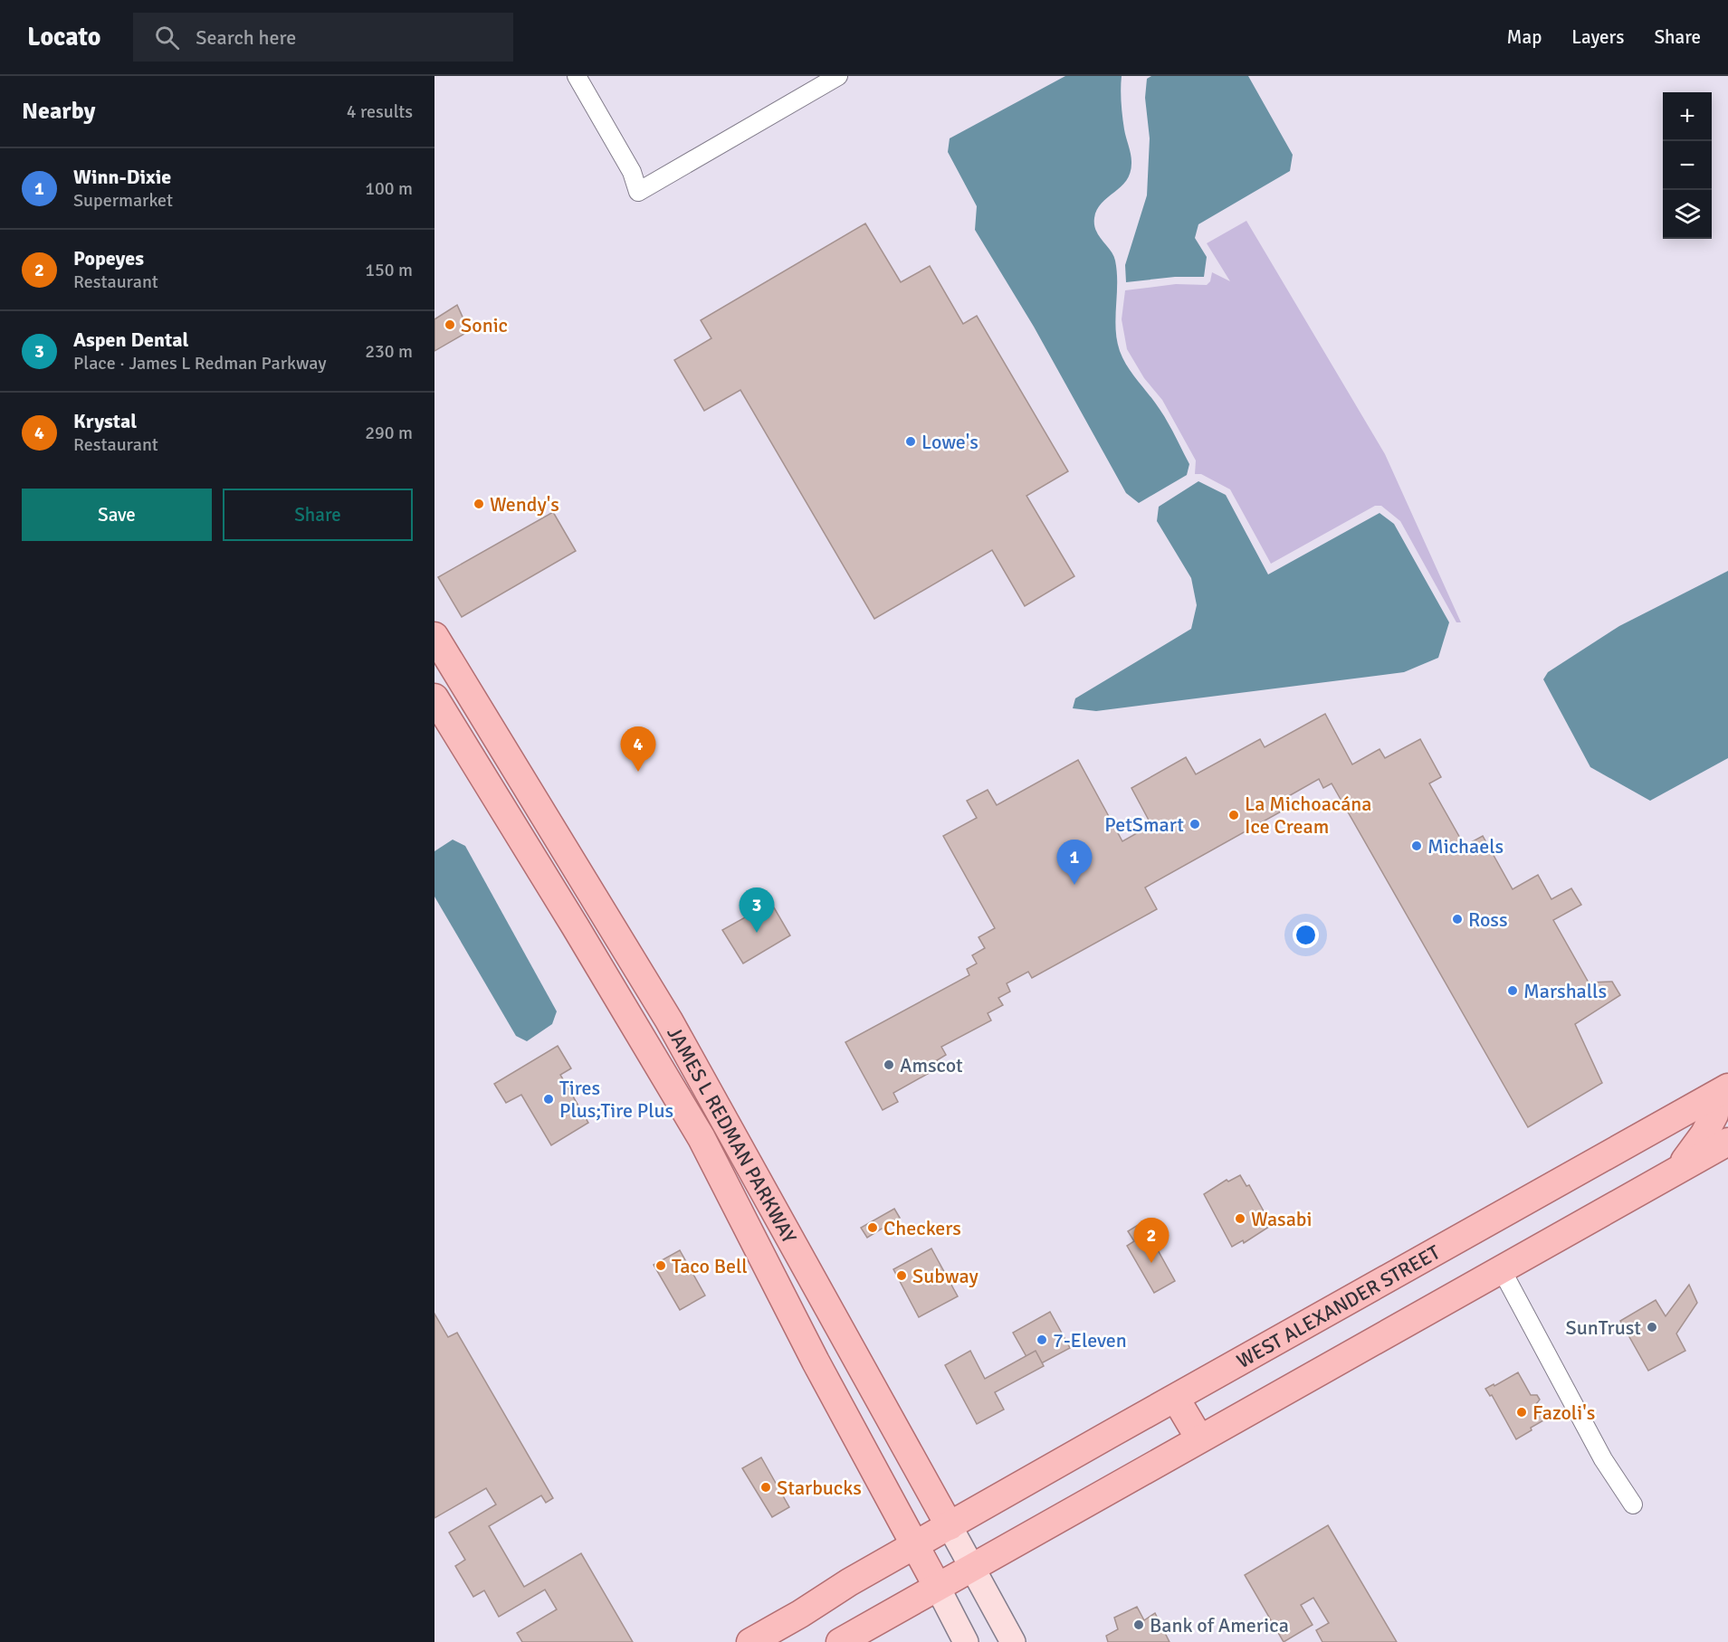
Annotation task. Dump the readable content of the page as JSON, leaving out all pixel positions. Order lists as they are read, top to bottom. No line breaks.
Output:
{"streets":{"main road":["JAMES L REDMAN PARKWAY","WEST ALEXANDER STREET"]},"crossings":[["JAMES L REDMAN PARKWAY","WEST ALEXANDER STREET"]],"places":["Sonic","Lowe's","Wendy's","La Michoacána Ice Cream","PetSmart","Michaels","Ross","Marshalls","Amscot","Tires Plus;Tire Plus","Wasabi","Checkers","Taco Bell","Subway","SunTrust","7-Eleven","Fazoli's","Starbucks","Bank of America"],"page":{"header":"Locato","search":"Search here","nav":["Map","Layers","Share"],"heading":["Nearby","4 results"],"map_buttons":["+","−"],"list":[{"mark":"1","name":"Winn-Dixie","note":"Supermarket","value":"100 m"},{"mark":"2","name":"Popeyes","note":"Restaurant","value":"150 m"},{"mark":"3","name":"Aspen Dental","note":"Place · James L Redman Parkway","value":"230 m"},{"mark":"4","name":"Krystal","note":"Restaurant","value":"290 m"}],"buttons":["Save","Share"],"pins":["4","1","3","2"]}}
